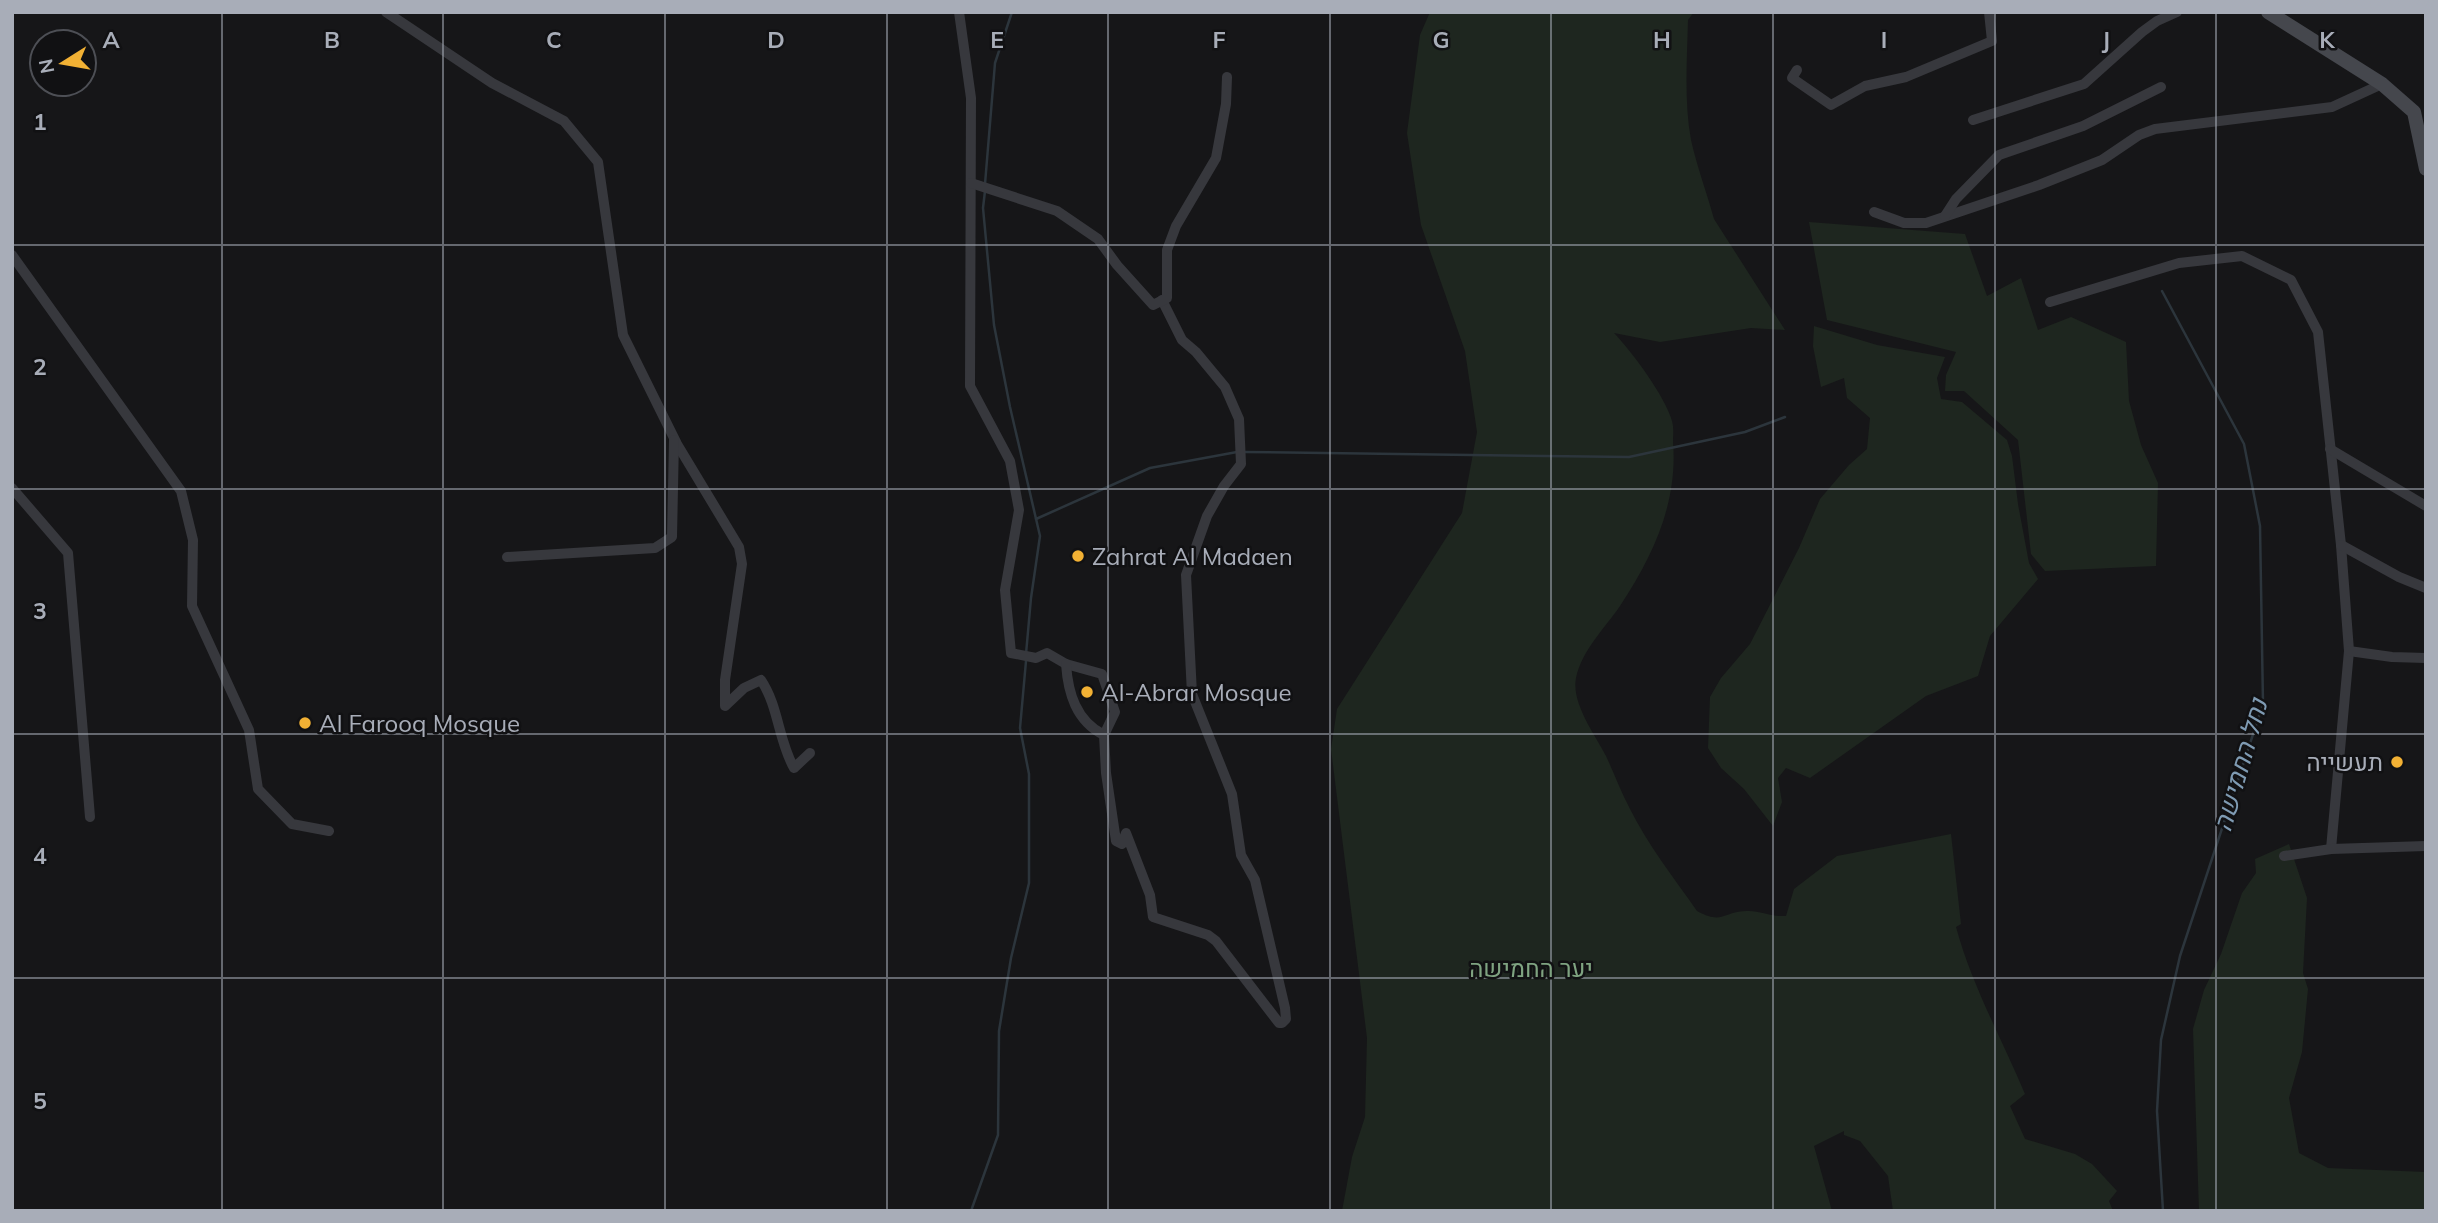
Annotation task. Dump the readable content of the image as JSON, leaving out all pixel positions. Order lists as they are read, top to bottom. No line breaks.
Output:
{"water":["נחל החמישה"],"parks":["יער החמישה"],"places":["Zahrat Al Madaen","Al-Abrar Mosque","Al Farooq Mosque","תעשייה"],"north":"left","grid":{"columns":["A","B","C","D","E","F","G","H","I","J","K"],"rows":["1","2","3","4","5"]}}
